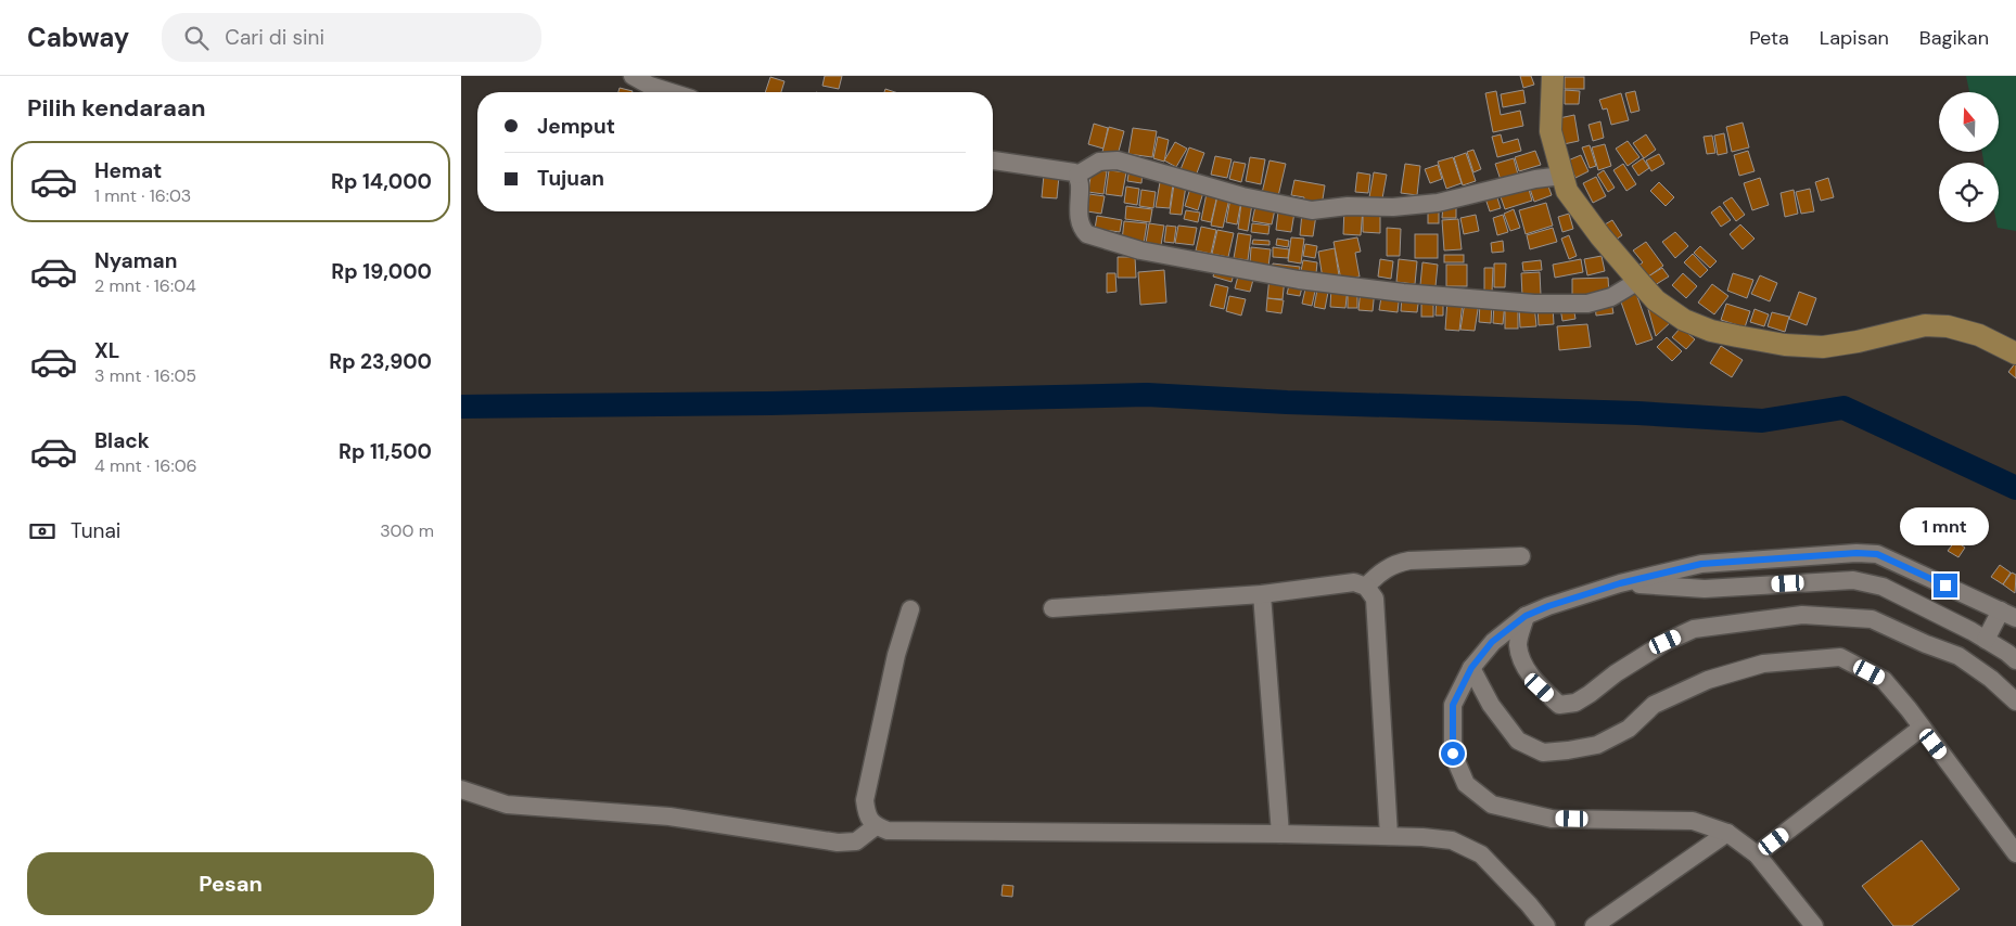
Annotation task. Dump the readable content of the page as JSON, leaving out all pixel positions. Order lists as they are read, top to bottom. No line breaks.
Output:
{"north":"top","page":{"header":"Cabway","search":"Cari di sini","nav":["Peta","Lapisan","Bagikan"],"heading":"Pilih kendaraan","banner":["Jemput","Tujuan"],"list":[{"name":"Hemat","note":"1 mnt · 16:03","value":"Rp 14,000"},{"name":"Nyaman","note":"2 mnt · 16:04","value":"Rp 19,000"},{"name":"XL","note":"3 mnt · 16:05","value":"Rp 23,900"},{"name":"Black","note":"4 mnt · 16:06","value":"Rp 11,500"}],"pay":["Tunai","300 m"],"bubble":"1 mnt","buttons":"Pesan"}}
